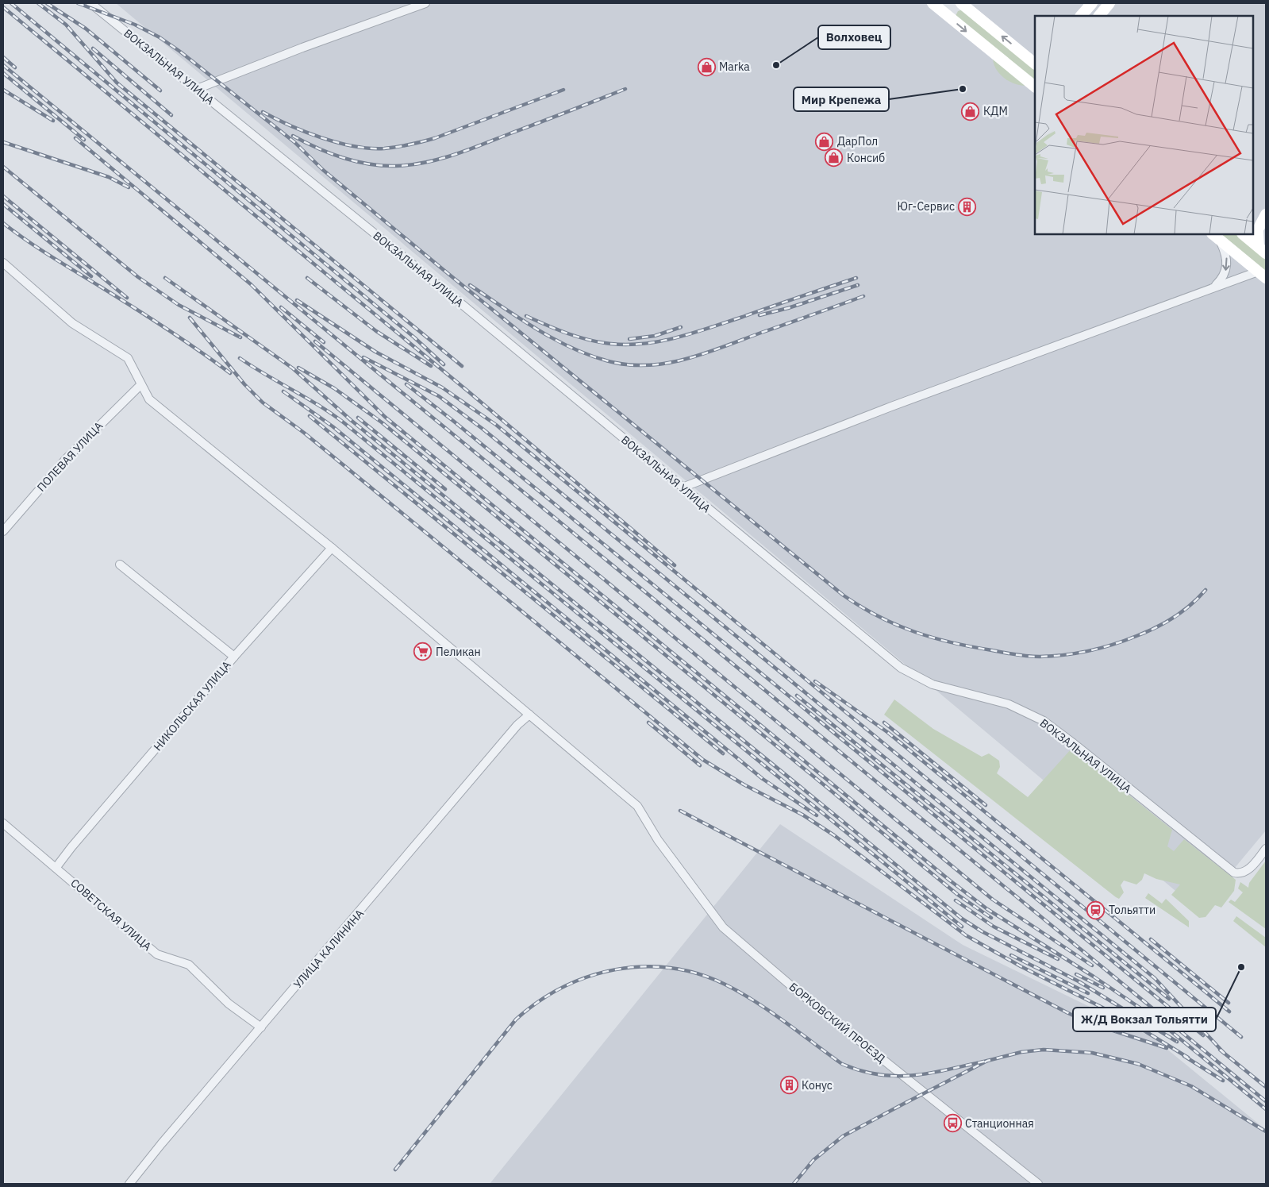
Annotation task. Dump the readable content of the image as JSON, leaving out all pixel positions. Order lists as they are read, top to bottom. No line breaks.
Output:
{"streets":{"street":["ВОКЗАЛЬНАЯ УЛИЦА","ПОЛЕВАЯ УЛИЦА","НИКОЛЬСКАЯ УЛИЦА","СОВЕТСКАЯ УЛИЦА","УЛИЦА КАЛИНИНА","БОРКОВСКИЙ ПРОЕЗД"]},"crossings":[["НИКОЛЬСКАЯ УЛИЦА","СОВЕТСКАЯ УЛИЦА"],["СОВЕТСКАЯ УЛИЦА","УЛИЦА КАЛИНИНА"],["УЛИЦА КАЛИНИНА","БОРКОВСКИЙ ПРОЕЗД"]],"places":{"other":["Волховец","Мир Крепежа","Ж/Д Вокзал Тольятти"],"shop":["Marka","КДМ","ДарПол","Консиб"],"building":["Юг-Сервис","Конус"],"supermarket":["Пеликан"],"station":["Тольятти"],"bus stop":["Станционная"]}}
